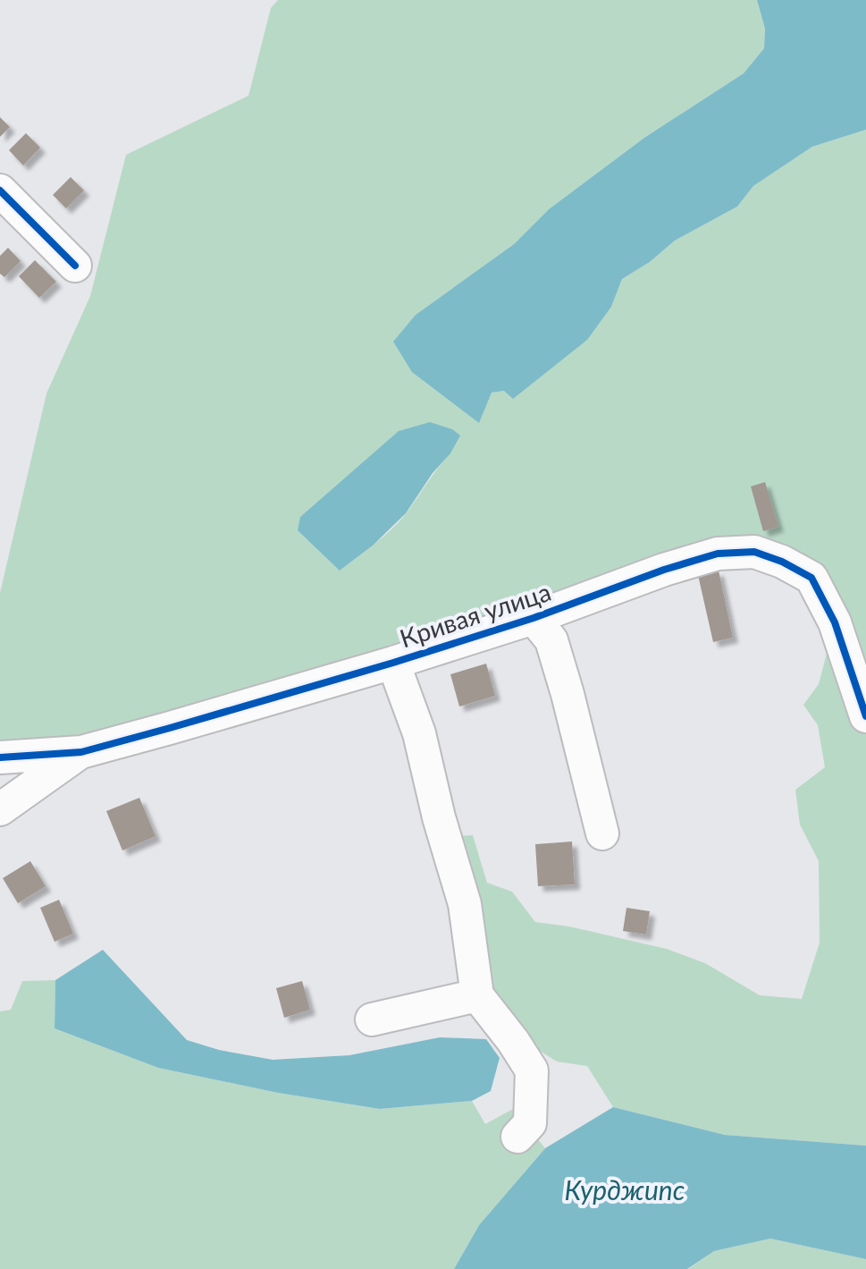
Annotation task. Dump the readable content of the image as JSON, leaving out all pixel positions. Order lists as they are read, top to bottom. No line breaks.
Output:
{"streets":{"street":["Кривая улица"]},"water":["Курджипс"]}
